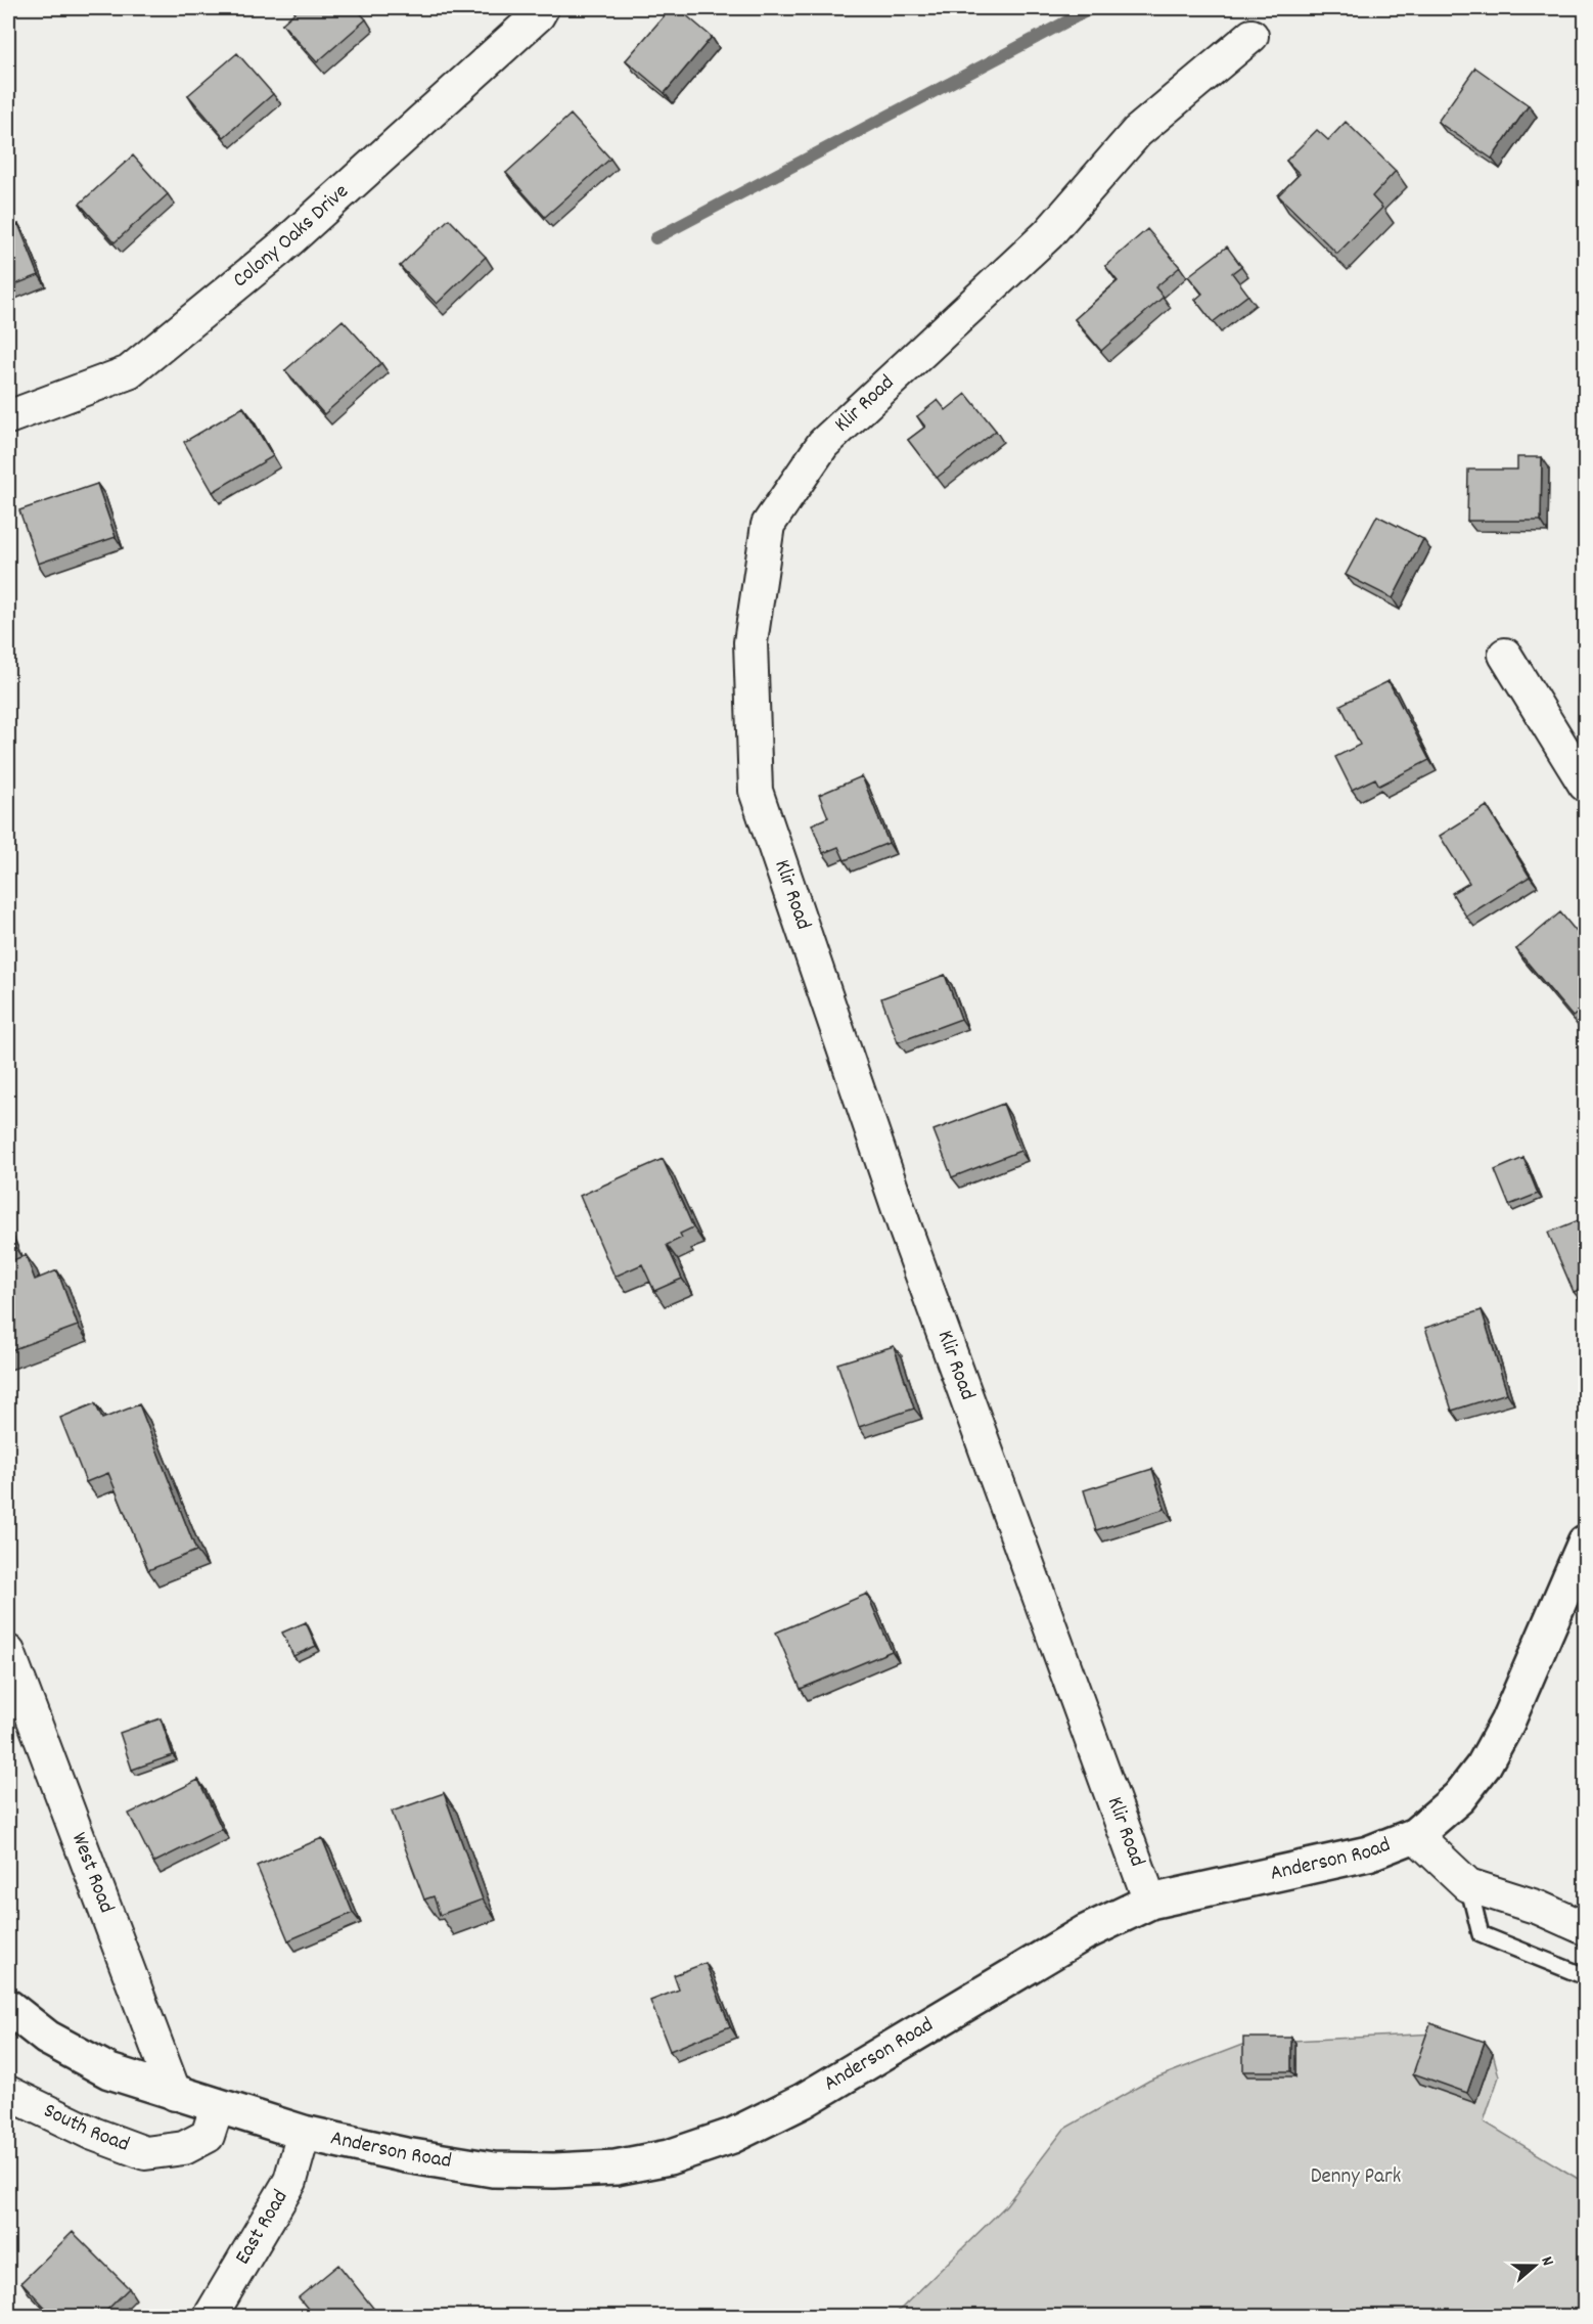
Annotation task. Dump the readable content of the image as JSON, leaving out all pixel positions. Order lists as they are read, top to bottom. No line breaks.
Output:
{"streets":{"street":["Colony Oaks Drive","Klir Road","Anderson Road","West Road","South Road","East Road"]},"crossings":[["Klir Road","Anderson Road"],["Anderson Road","West Road"],["Anderson Road","South Road"],["Anderson Road","East Road"]],"parks":["Denny Park"],"north":"right"}
